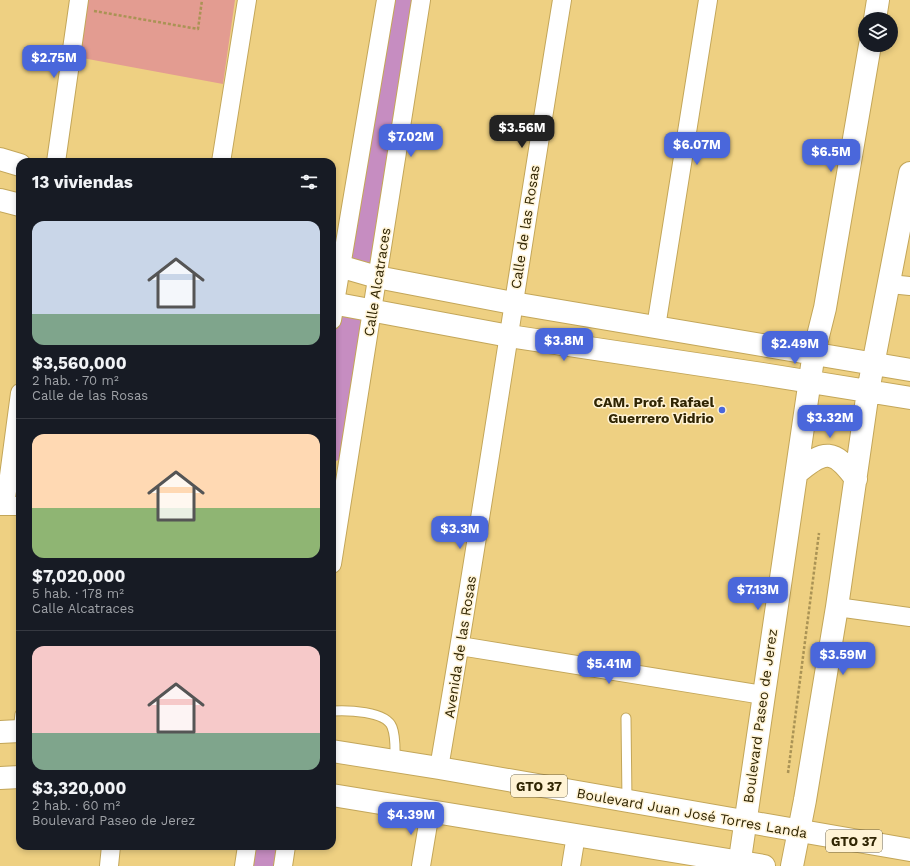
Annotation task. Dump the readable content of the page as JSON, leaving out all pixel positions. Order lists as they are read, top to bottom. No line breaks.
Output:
{"streets":{"main road":["Boulevard Paseo de Jerez","GTO 37","Boulevard Juan José Torres Landa"],"street":["Calle de las Rosas","Calle Alcatraces","Avenida de las Rosas"]},"crossings":[["Calle de las Rosas","Avenida de las Rosas"],["Avenida de las Rosas","Boulevard Juan José Torres Landa"],["Boulevard Paseo de Jerez","Boulevard Juan José Torres Landa"]],"places":["CAM. Prof. Rafael Guerrero Vidrio"],"page":{"price":["$2.75M","$3.56M","$7.02M","$6.07M","$6.5M","$3.8M","$2.49M","$3.32M","$3.3M","$7.13M","$3.59M","$5.41M","$4.39M"],"heading":"13 viviendas","list":[{"name":"$3,560,000","note":"2 hab. · 70 m² · Calle de las Rosas"},{"name":"$7,020,000","note":"5 hab. · 178 m² · Calle Alcatraces"},{"name":"$3,320,000","note":"2 hab. · 60 m² · Boulevard Paseo de Jerez"}]}}
